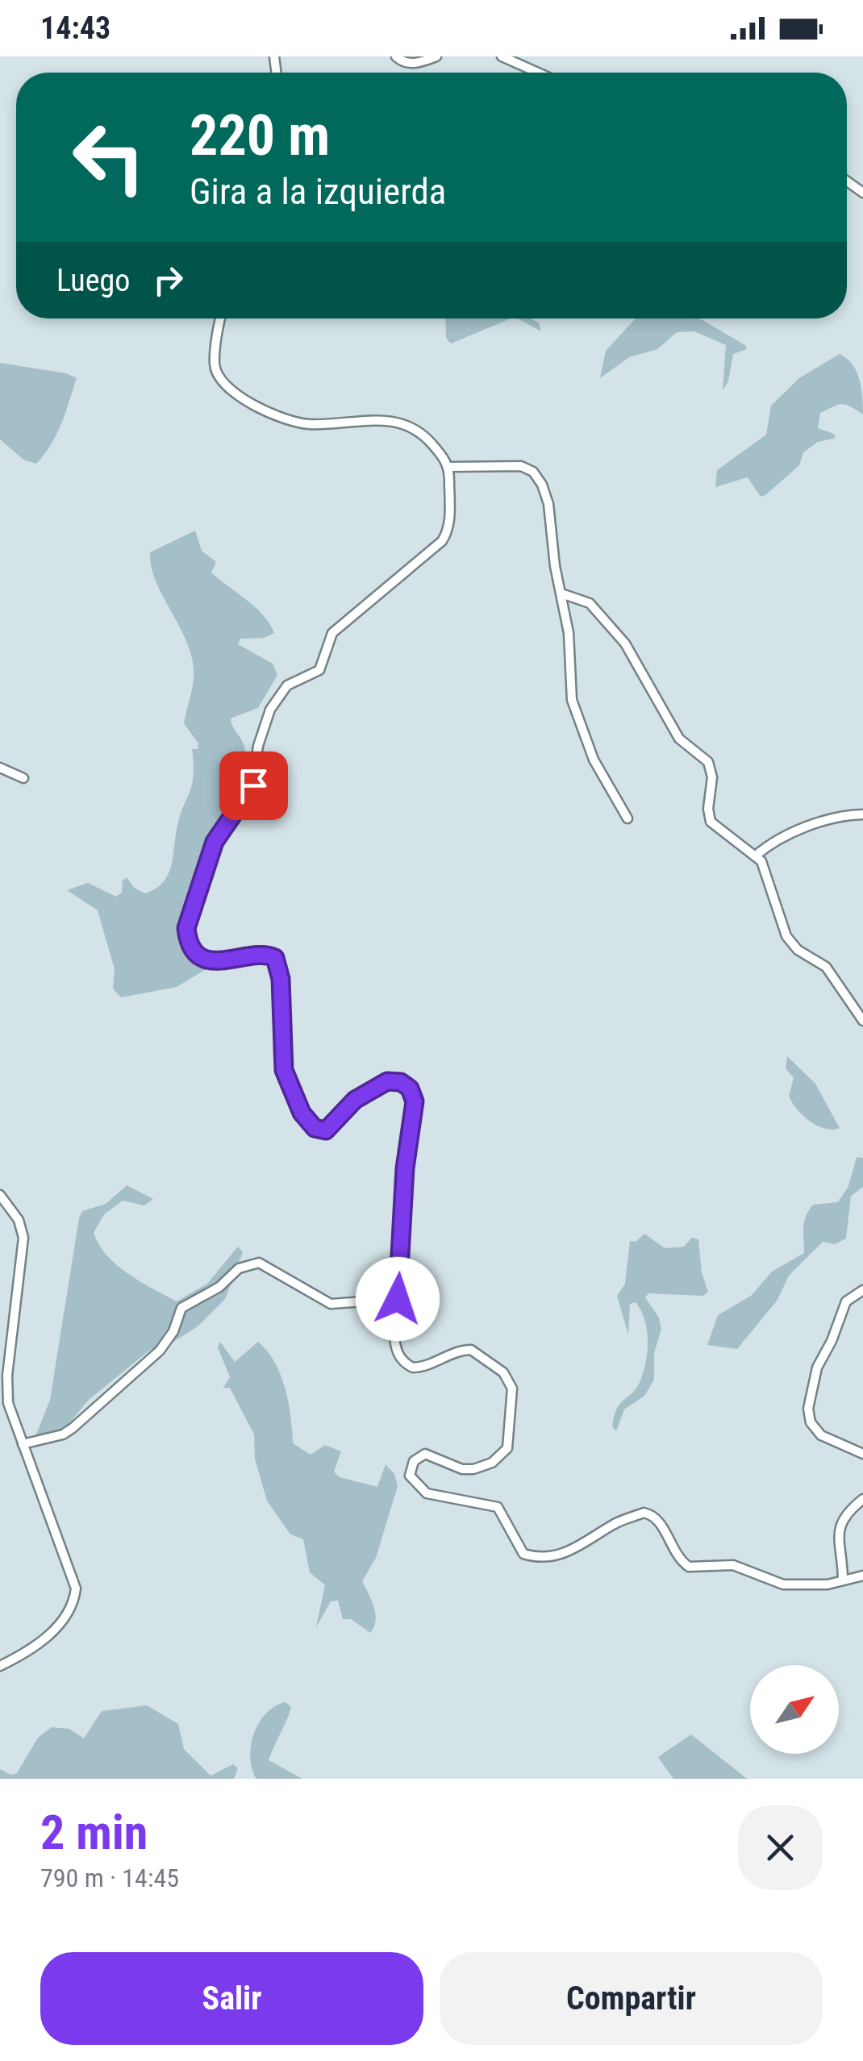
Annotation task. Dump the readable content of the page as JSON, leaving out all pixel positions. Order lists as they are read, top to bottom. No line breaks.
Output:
{"north":"top right","page":{"status":"14:43","turn":["220 m","Gira a la izquierda"],"then":"Luego","heading":["2 min","790 m · 14:45"],"buttons":["Salir","Compartir"]}}
